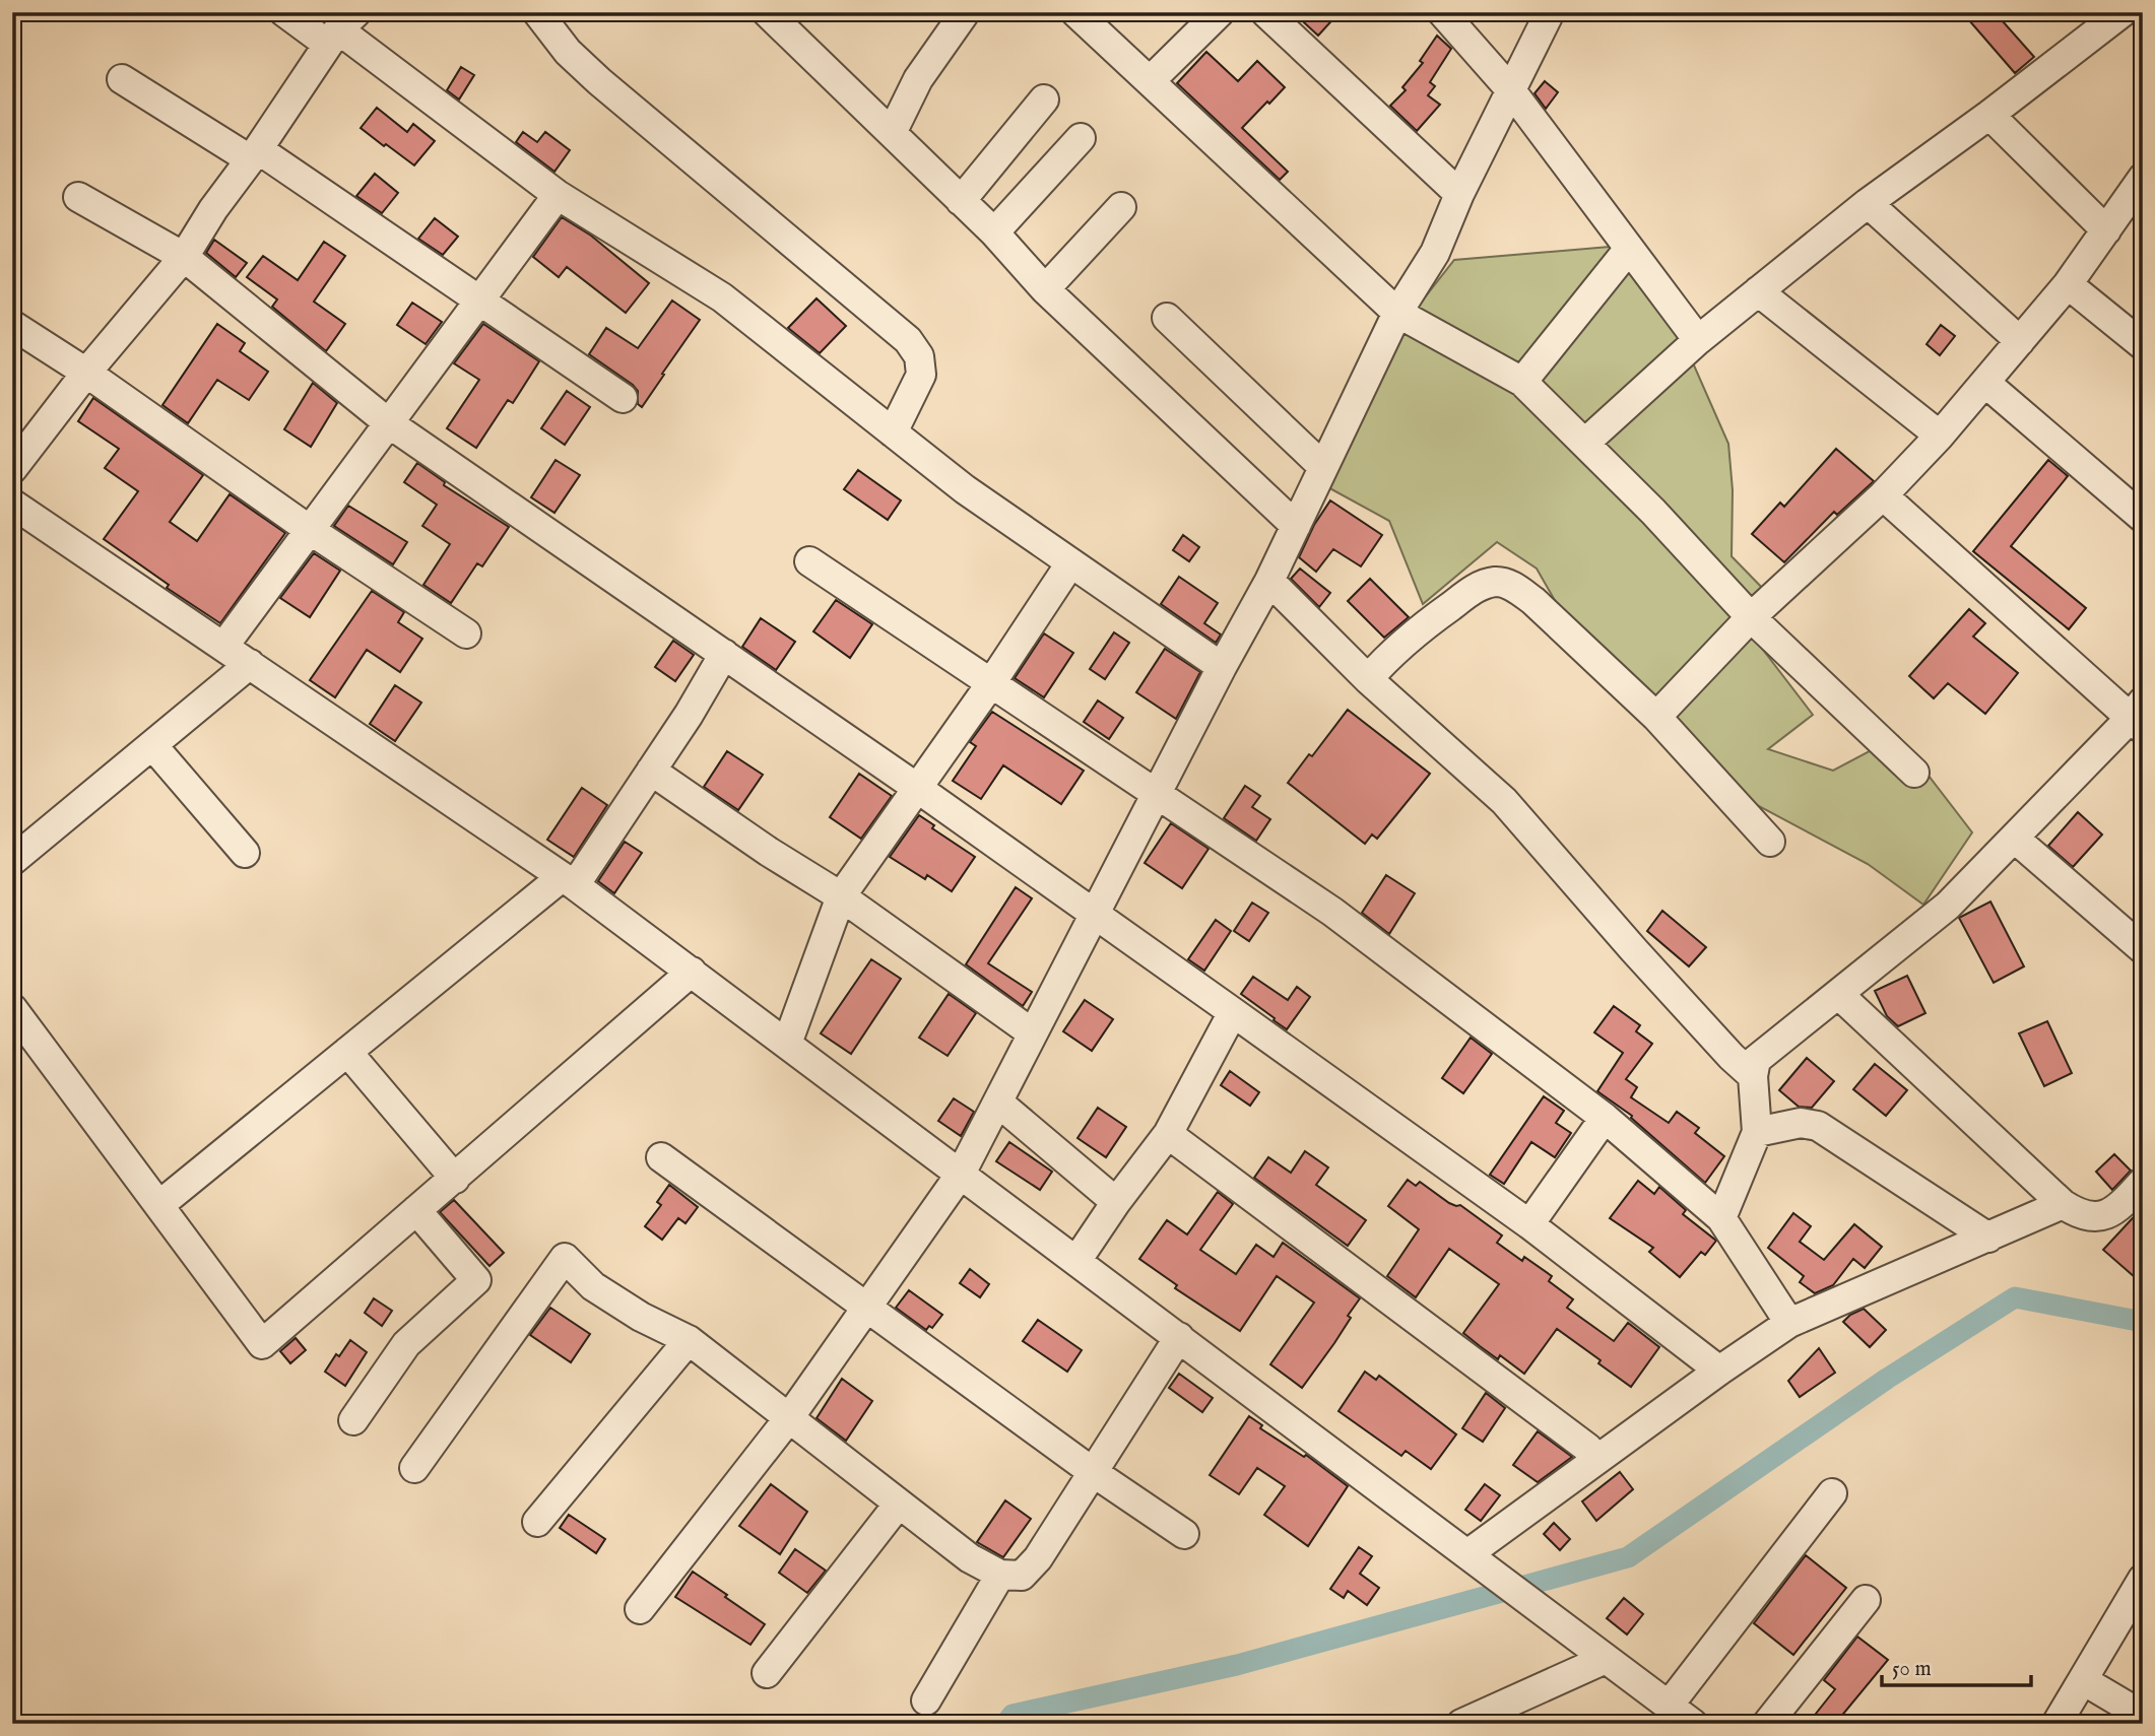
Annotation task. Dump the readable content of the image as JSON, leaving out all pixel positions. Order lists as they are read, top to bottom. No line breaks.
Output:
{"scale_bar":"50 m"}
